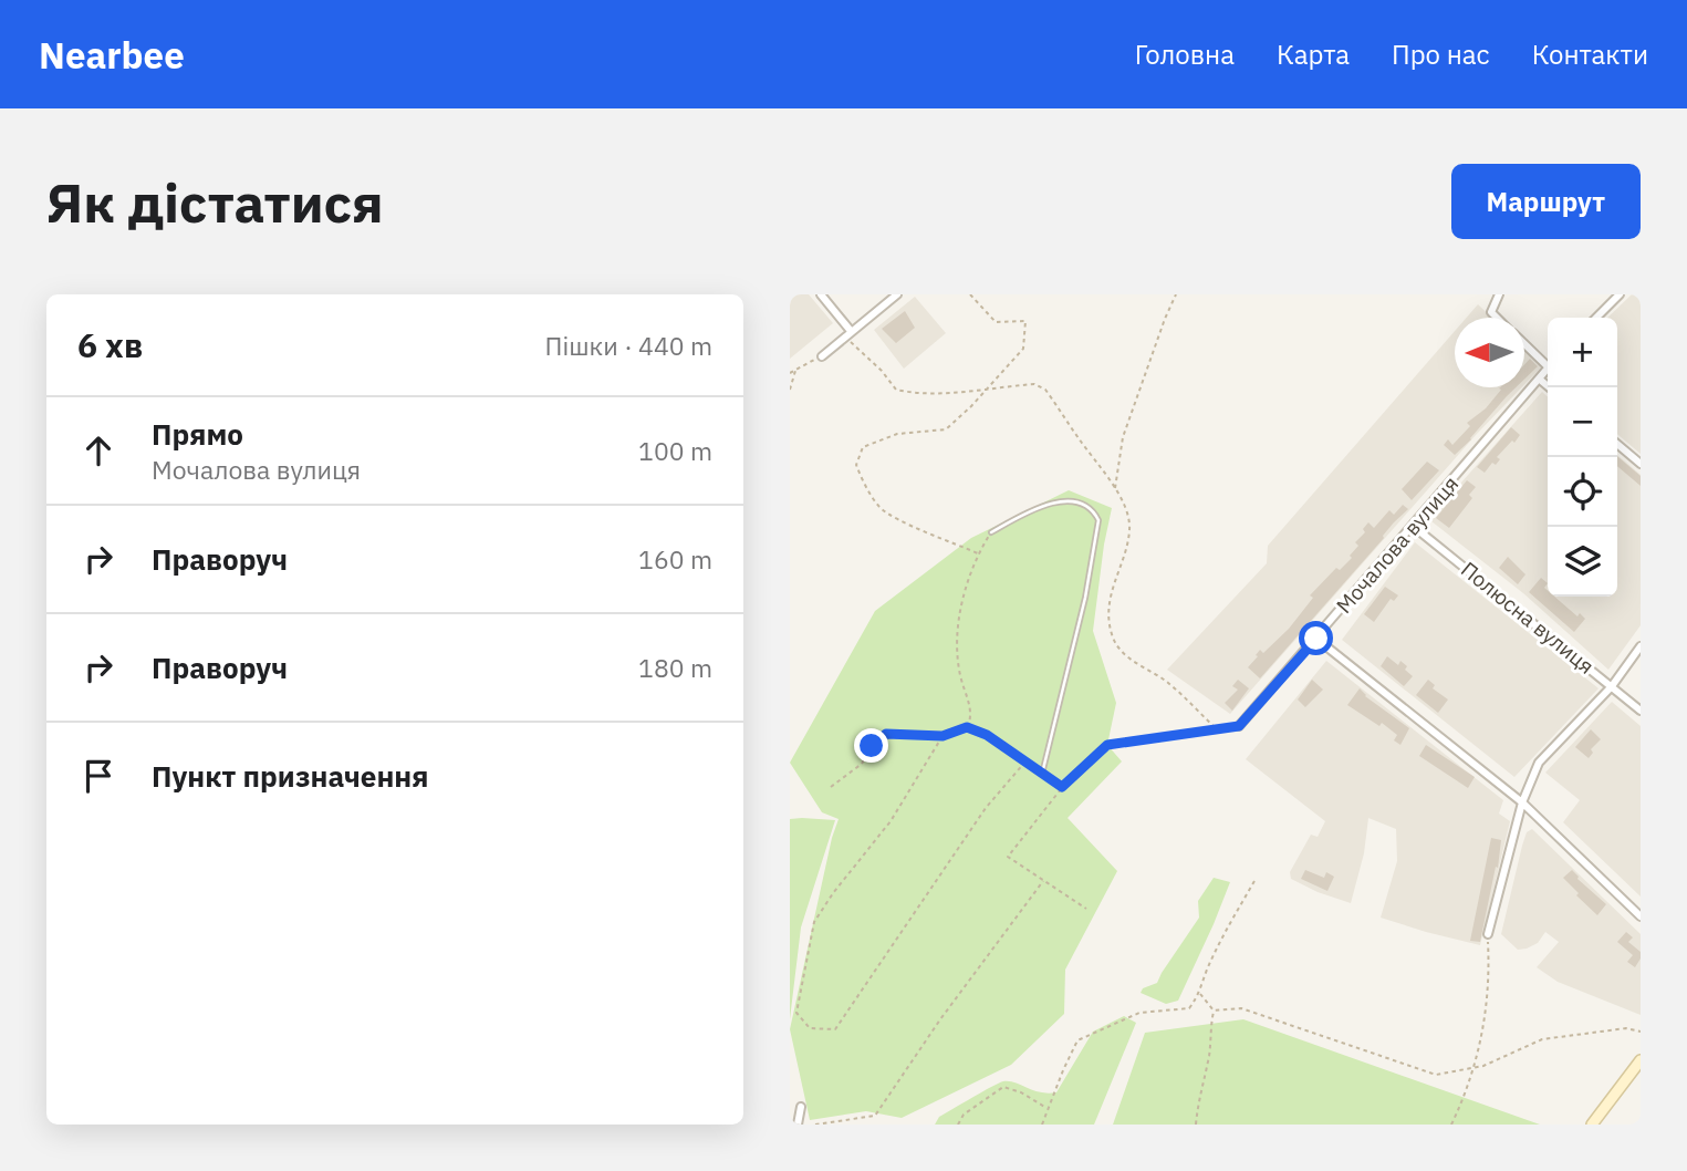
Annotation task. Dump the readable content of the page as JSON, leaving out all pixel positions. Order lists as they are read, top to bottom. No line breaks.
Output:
{"streets":{"street":["Мочалова вулиця","Полюсна вулиця"]},"crossings":[["Мочалова вулиця","Полюсна вулиця"]],"north":"left","page":{"header":"Nearbee","nav":["Головна","Карта","Про нас","Контакти"],"buttons":"Маршрут","title":"Як дістатися","heading":["6 хв","Пішки · 440 m"],"map_buttons":["+","−"],"list":[["Прямо","Мочалова вулиця","100 m"],["Праворуч","160 m"],["Праворуч","180 m"],"Пункт призначення"]}}
